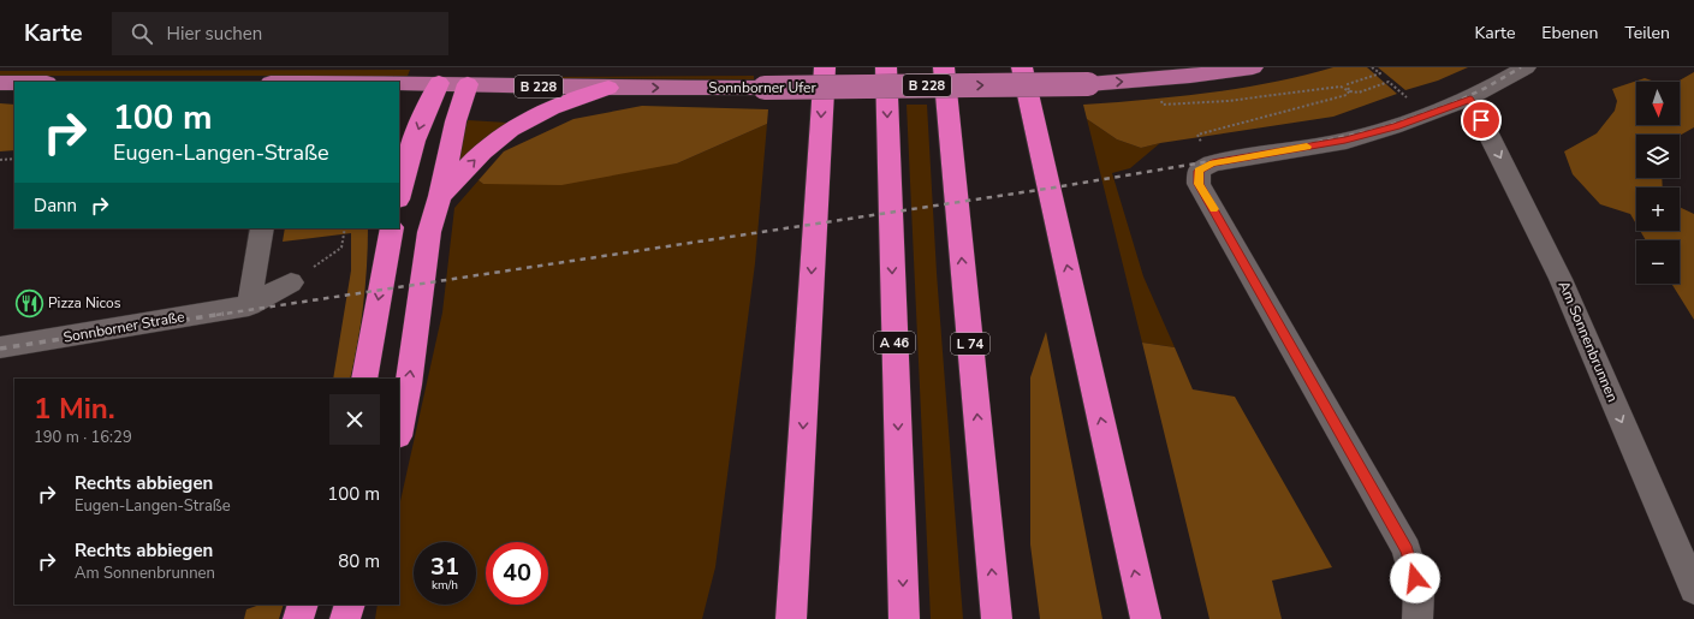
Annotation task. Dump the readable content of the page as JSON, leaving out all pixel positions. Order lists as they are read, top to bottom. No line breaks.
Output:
{"streets":{"highway":["A 46","L 74"],"main road":["B 228","Sonnborner Ufer"],"street":["Sonnborner Straße","Am Sonnenbrunnen"]},"one_way":["Sonnborner Ufer","Am Sonnenbrunnen"],"places":{"restaurant":["Pizza Nicos"]},"north":"bottom","page":{"header":"Karte","search":"Hier suchen","nav":["Karte","Ebenen","Teilen"],"map_buttons":["+","−"],"turn":["100 m","Eugen-Langen-Straße"],"then":"Dann","heading":["1 Min.","190 m · 16:29"],"list":[{"name":"Rechts abbiegen","note":"Eugen-Langen-Straße","value":"100 m"},{"name":"Rechts abbiegen","note":"Am Sonnenbrunnen","value":"80 m"}],"speed":"31 km/h","limit":"40"}}
